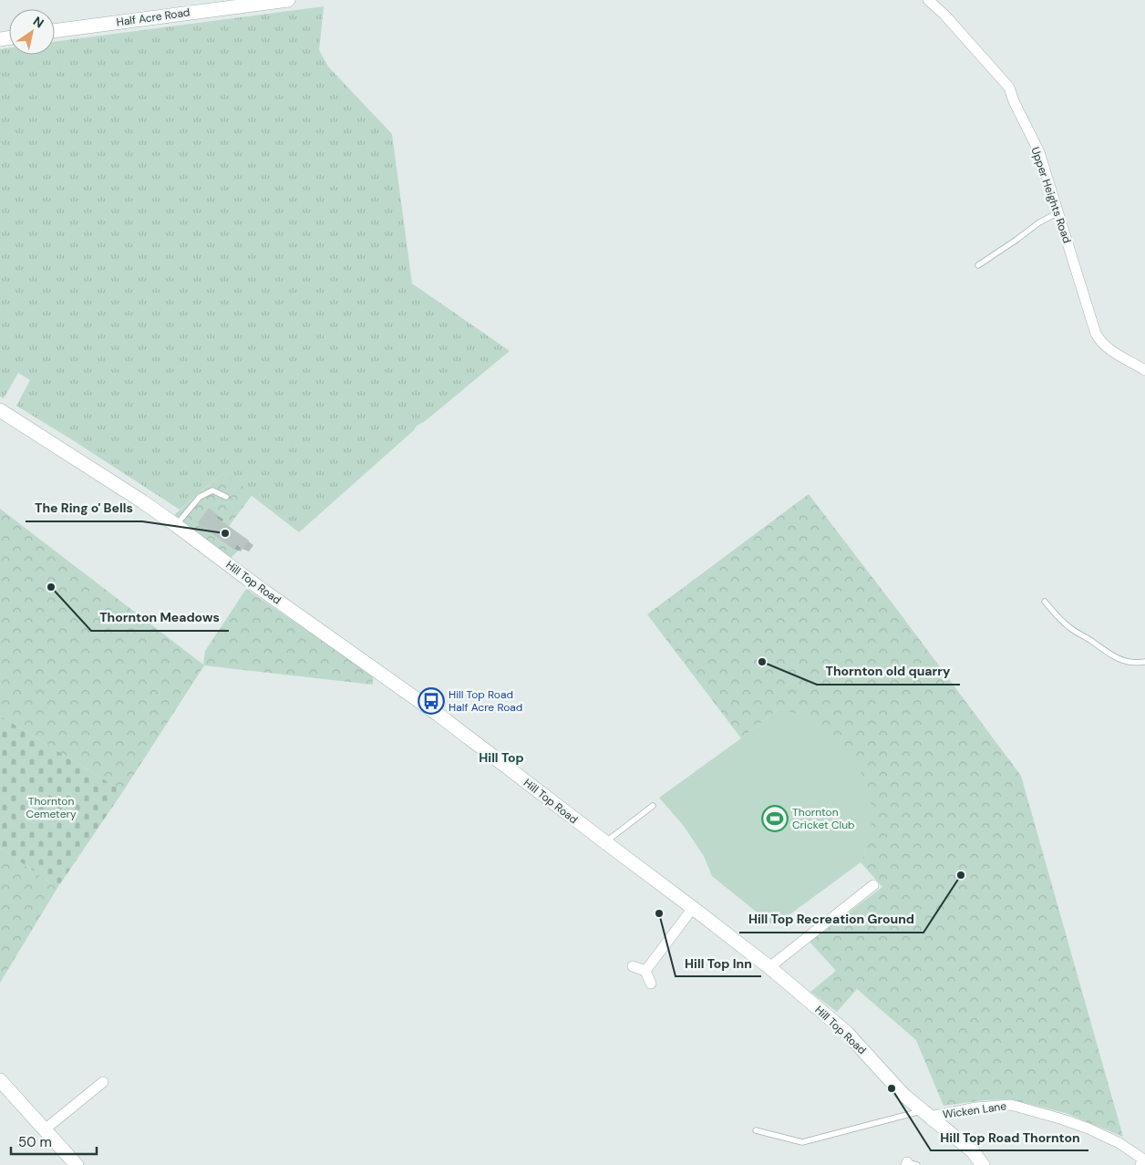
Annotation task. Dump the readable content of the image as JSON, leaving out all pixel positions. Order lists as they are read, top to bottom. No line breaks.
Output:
{"streets":{"street":["Half Acre Road","Upper Heights Road","Hill Top Road","Wicken Lane"]},"crossings":[["Hill Top Road","Wicken Lane"]],"districts":["Hill Top"],"parks":["Thornton Cemetery"],"places":{"other":["The Ring o' Bells","Thornton Meadows","Thornton old quarry","Hill Top Recreation Ground","Hill Top Inn","Hill Top Road Thornton"],"bus stop":["Hill Top Road Half Acre Road"],"sports":["Thornton Cricket Club"]},"scale_bar":"50 m","north":"top right"}
